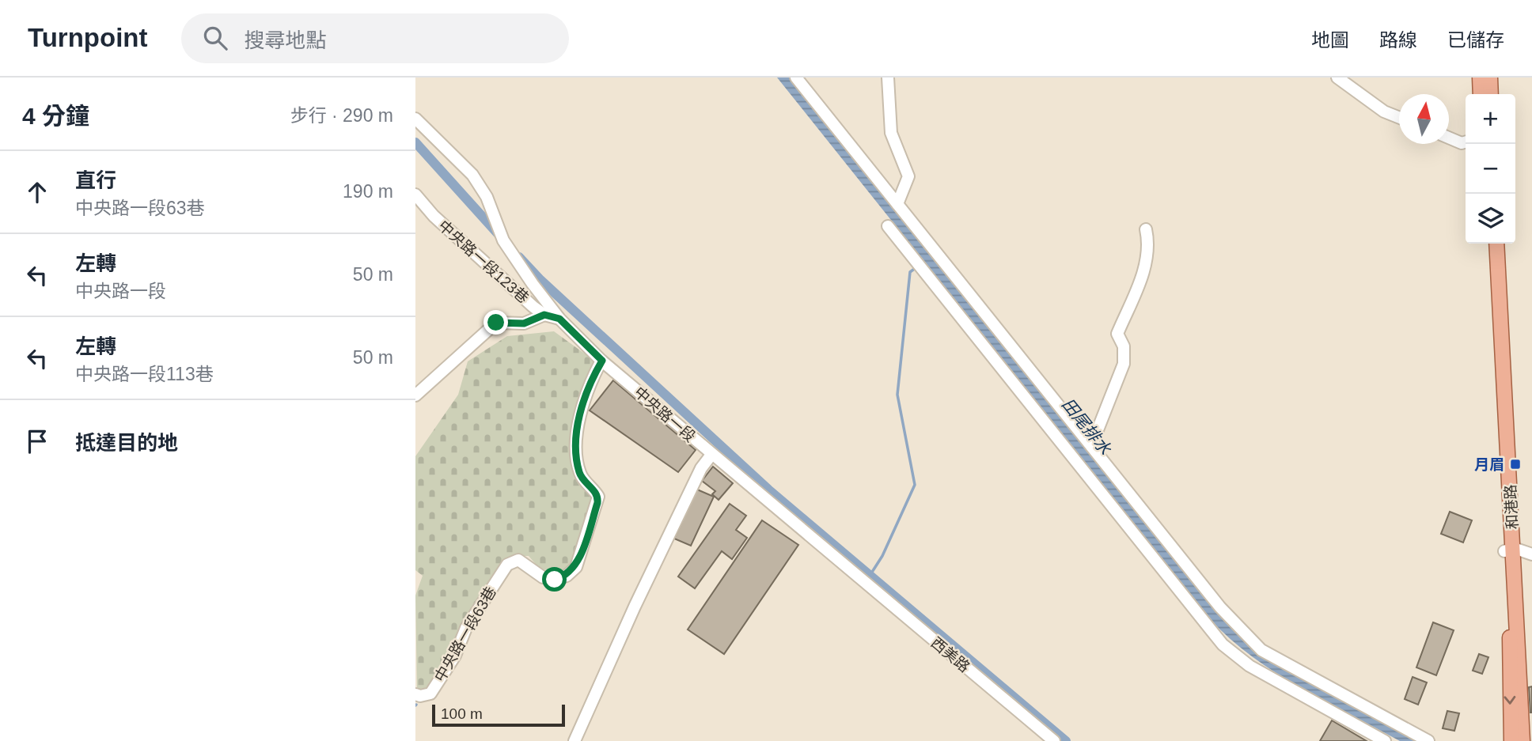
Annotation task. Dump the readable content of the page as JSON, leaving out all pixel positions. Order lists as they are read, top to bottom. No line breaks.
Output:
{"streets":{"main road":["和港路"],"street":["中央路一段123巷","中央路一段","中央路一段63巷","西美路"]},"crossings":[["中央路一段123巷","中央路一段"],["中央路一段","中央路一段63巷"],["中央路一段","西美路"]],"water":["田尾排水"],"places":{"transit":["月眉"]},"scale_bar":"100 m","north":"top","page":{"header":"Turnpoint","search":"搜尋地點","nav":["地圖","路線","已儲存"],"heading":["4 分鐘","步行 · 290 m"],"map_buttons":["+","−"],"list":[["直行","中央路一段63巷","190 m"],["左轉","中央路一段","50 m"],["左轉","中央路一段113巷","50 m"],"抵達目的地"],"scale":"100 m"}}
